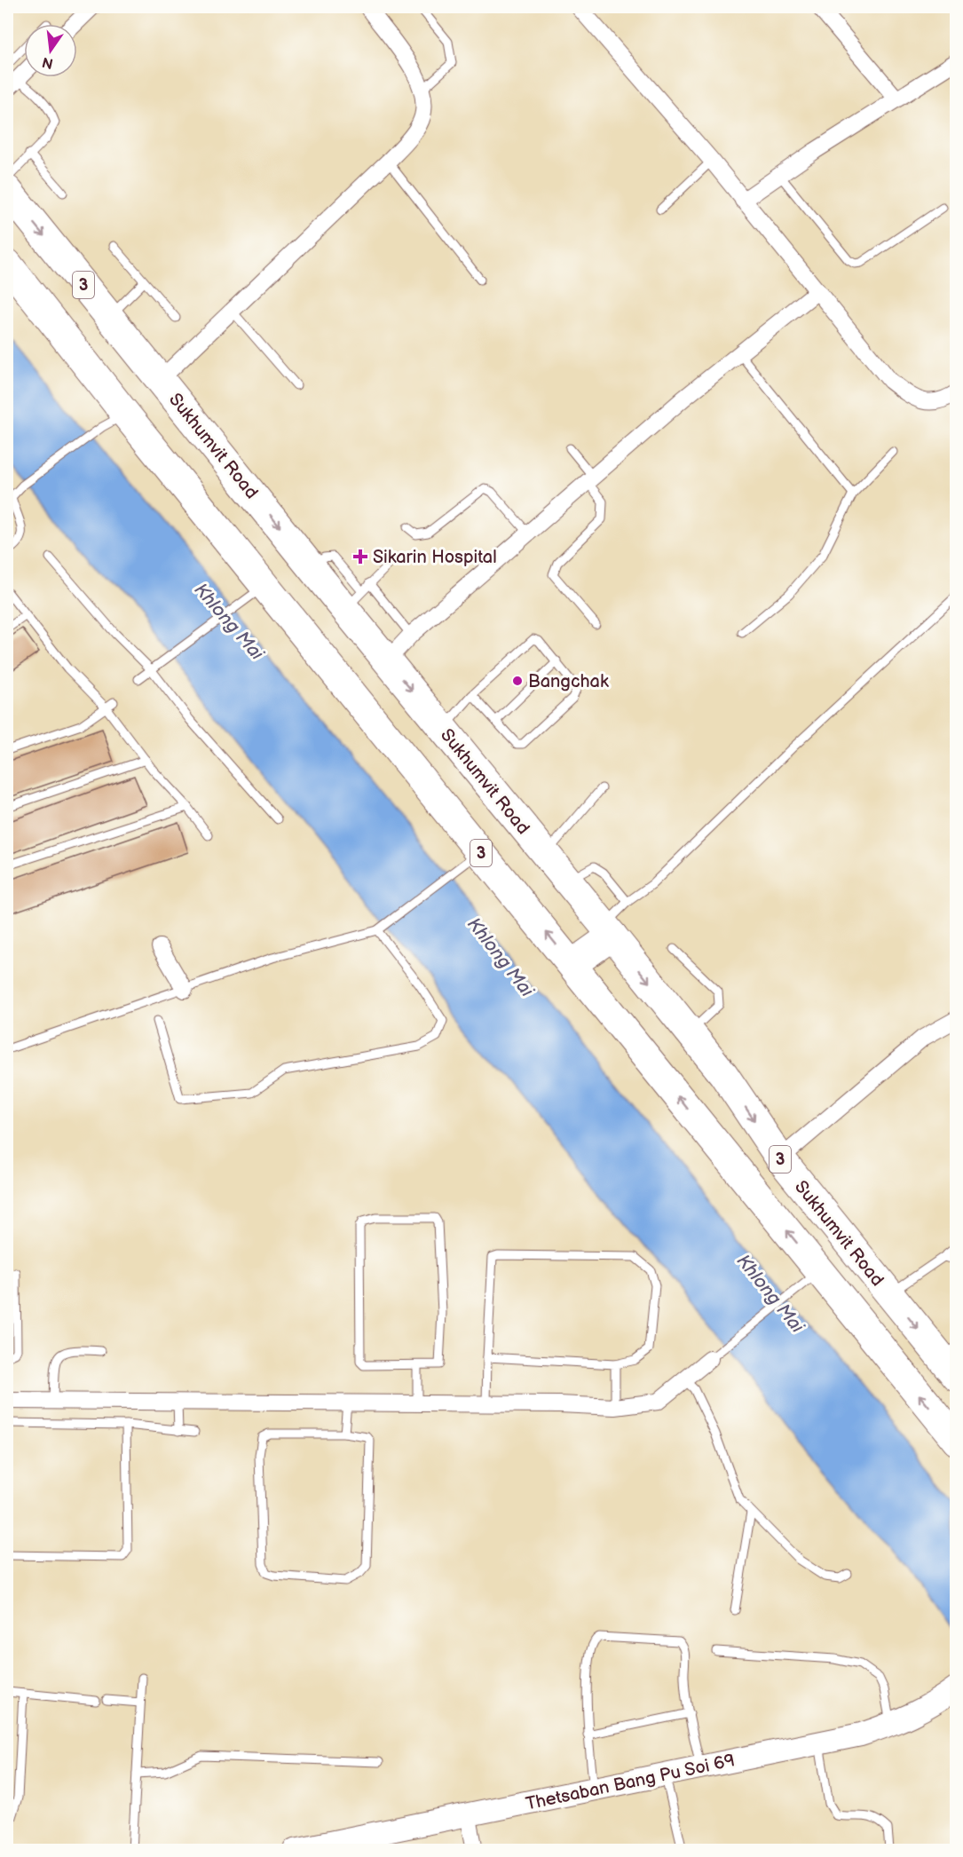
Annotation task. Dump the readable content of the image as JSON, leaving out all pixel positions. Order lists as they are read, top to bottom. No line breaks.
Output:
{"streets":{"highway":["3","Sukhumvit Road"],"street":["Thetsaban Bang Pu Soi 69"]},"water":["Khlong Mai"],"places":{"health":["Sikarin Hospital"],"other":["Bangchak"]},"north":"bottom"}
